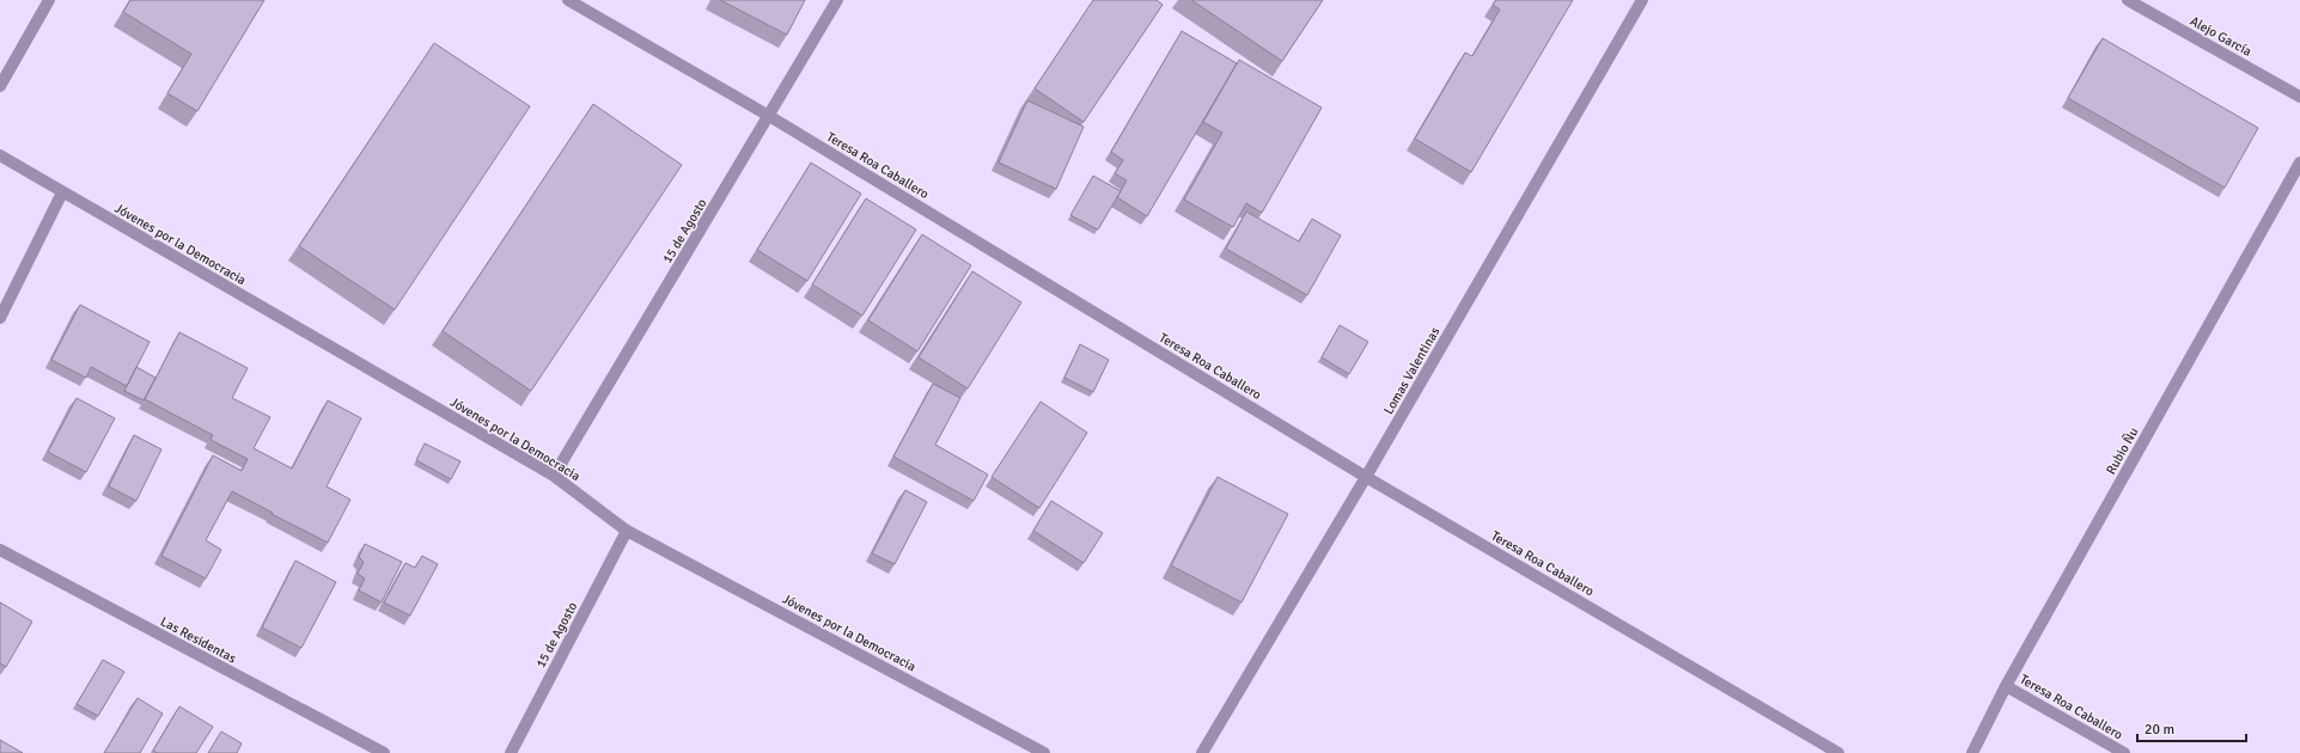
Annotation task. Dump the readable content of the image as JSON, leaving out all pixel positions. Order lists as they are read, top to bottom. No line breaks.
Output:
{"streets":{"street":["Alejo García","Teresa Roa Caballero","15 de Agosto","Jóvenes por la Democracia","Lomas Valentinas","Rubio Ñu","Las Residentas"]},"crossings":[["Teresa Roa Caballero","15 de Agosto"],["Teresa Roa Caballero","Lomas Valentinas"],["Teresa Roa Caballero","Rubio Ñu"],["15 de Agosto","Jóvenes por la Democracia"]],"scale_bar":"20 m"}
